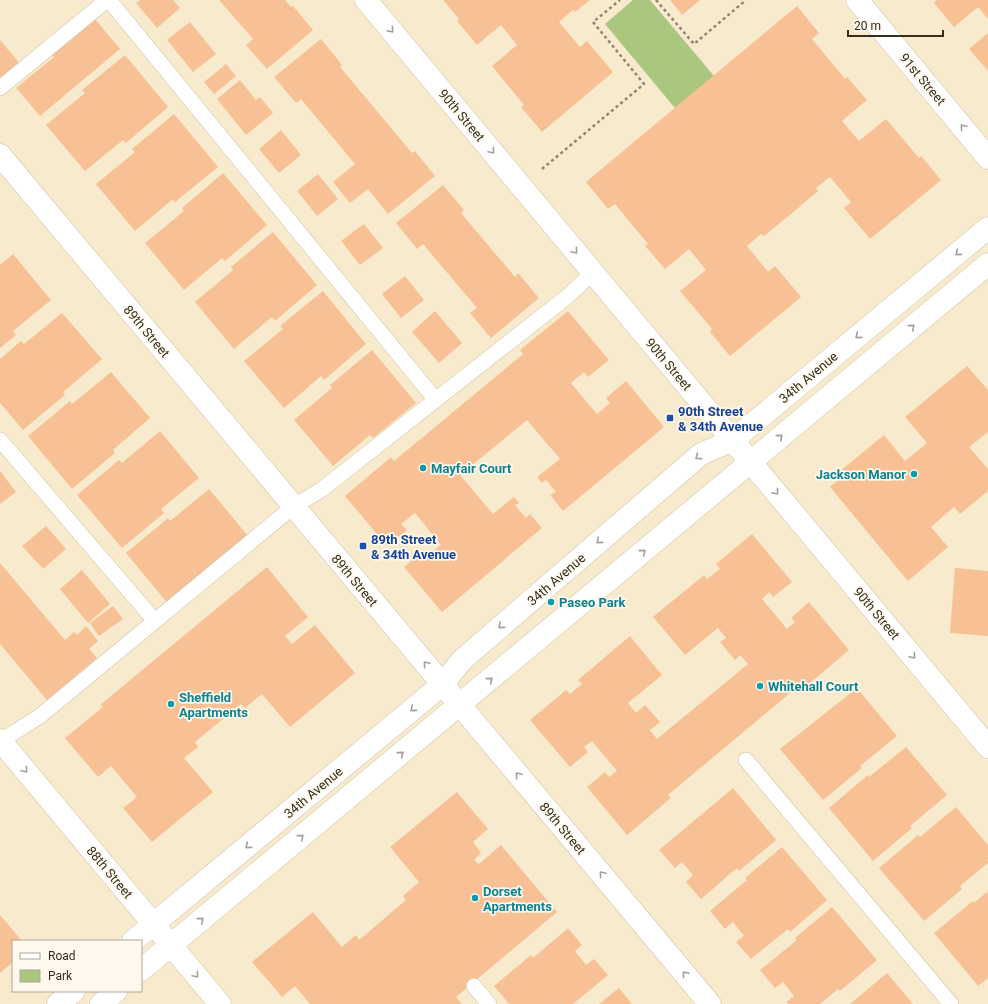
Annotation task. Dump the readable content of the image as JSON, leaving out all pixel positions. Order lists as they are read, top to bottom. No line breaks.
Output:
{"streets":{"street":["91st Street","90th Street","89th Street","34th Avenue","88th Street"]},"crossings":[["90th Street","34th Avenue"],["89th Street","34th Avenue"],["34th Avenue","88th Street"]],"one_way":["91st Street","90th Street","89th Street","88th Street"],"places":{"transit":["90th Street & 34th Avenue","89th Street & 34th Avenue"],"other":["Mayfair Court","Jackson Manor","Paseo Park","Whitehall Court","Sheffield Apartments","Dorset Apartments"]},"legend":["Road","Park"],"scale_bar":"20 m"}
